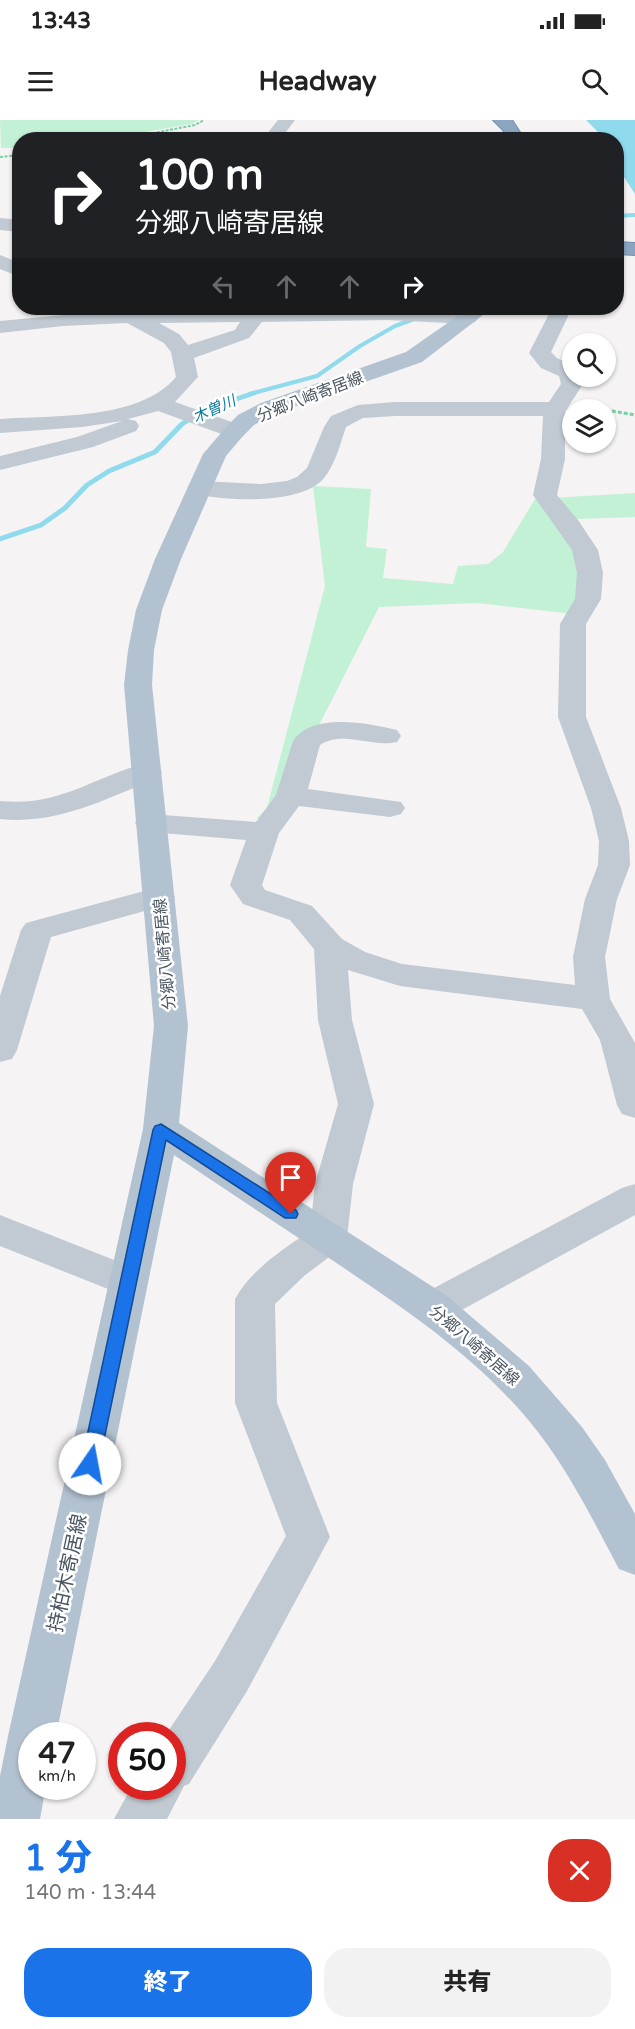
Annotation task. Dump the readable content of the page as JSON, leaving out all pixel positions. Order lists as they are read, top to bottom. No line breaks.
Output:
{"streets":{"main road":["分郷八崎寄居線","持柏木寄居線"]},"crossings":[["分郷八崎寄居線","持柏木寄居線"]],"water":["木曽川"],"page":{"status":"13:43","header":"Headway","turn":["100 m","分郷八崎寄居線"],"speed":"47 km/h","limit":"50","heading":["1 分","140 m · 13:44"],"buttons":["終了","共有"]}}
